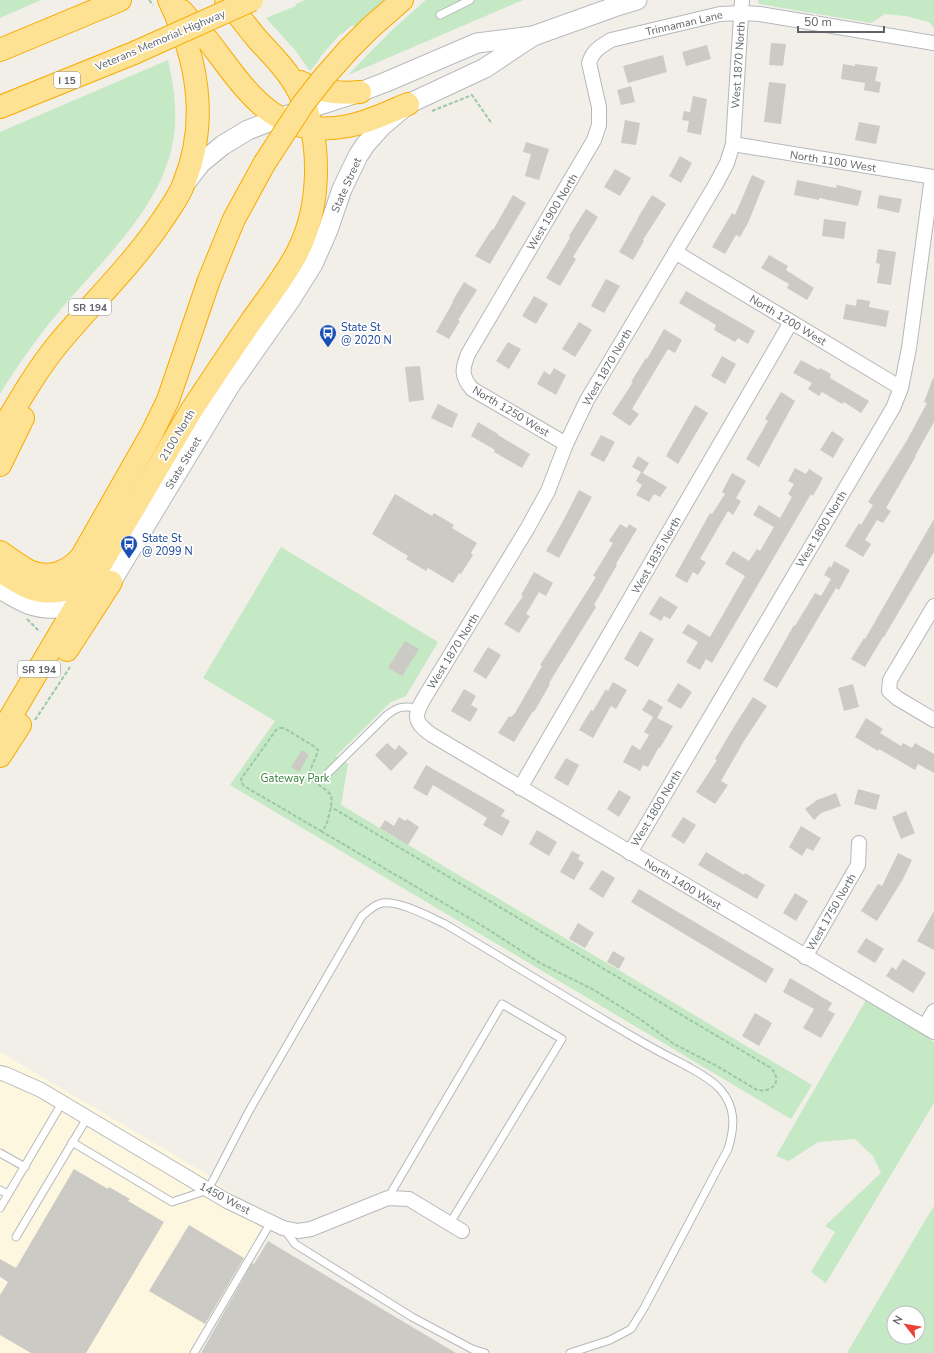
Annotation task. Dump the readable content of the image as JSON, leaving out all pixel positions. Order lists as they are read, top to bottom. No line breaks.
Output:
{"streets":{"highway":["Veterans Memorial Highway","I 15","SR 194","2100 North"],"main road":["State Street"],"street":["Trinnaman Lane","West 1870 North","North 1100 West","West 1900 North","North 1200 West","North 1250 West","West 1800 North","West 1835 North","North 1400 West","West 1750 North","1450 West"]},"crossings":[["Trinnaman Lane","West 1870 North"],["Trinnaman Lane","West 1900 North"],["West 1870 North","North 1100 West"],["West 1870 North","North 1200 West"],["West 1870 North","North 1250 West"],["West 1870 North","North 1400 West"],["North 1100 West","West 1800 North"],["State Street","2100 North"],["West 1900 North","North 1250 West"],["North 1200 West","West 1800 North"],["North 1200 West","West 1835 North"],["West 1800 North","North 1400 West"],["West 1835 North","North 1400 West"],["North 1400 West","West 1750 North"]],"parks":["Gateway Park"],"places":{"bus stop":["State St @ 2020 N","State St @ 2099 N"]},"scale_bar":"50 m","north":"top left"}
